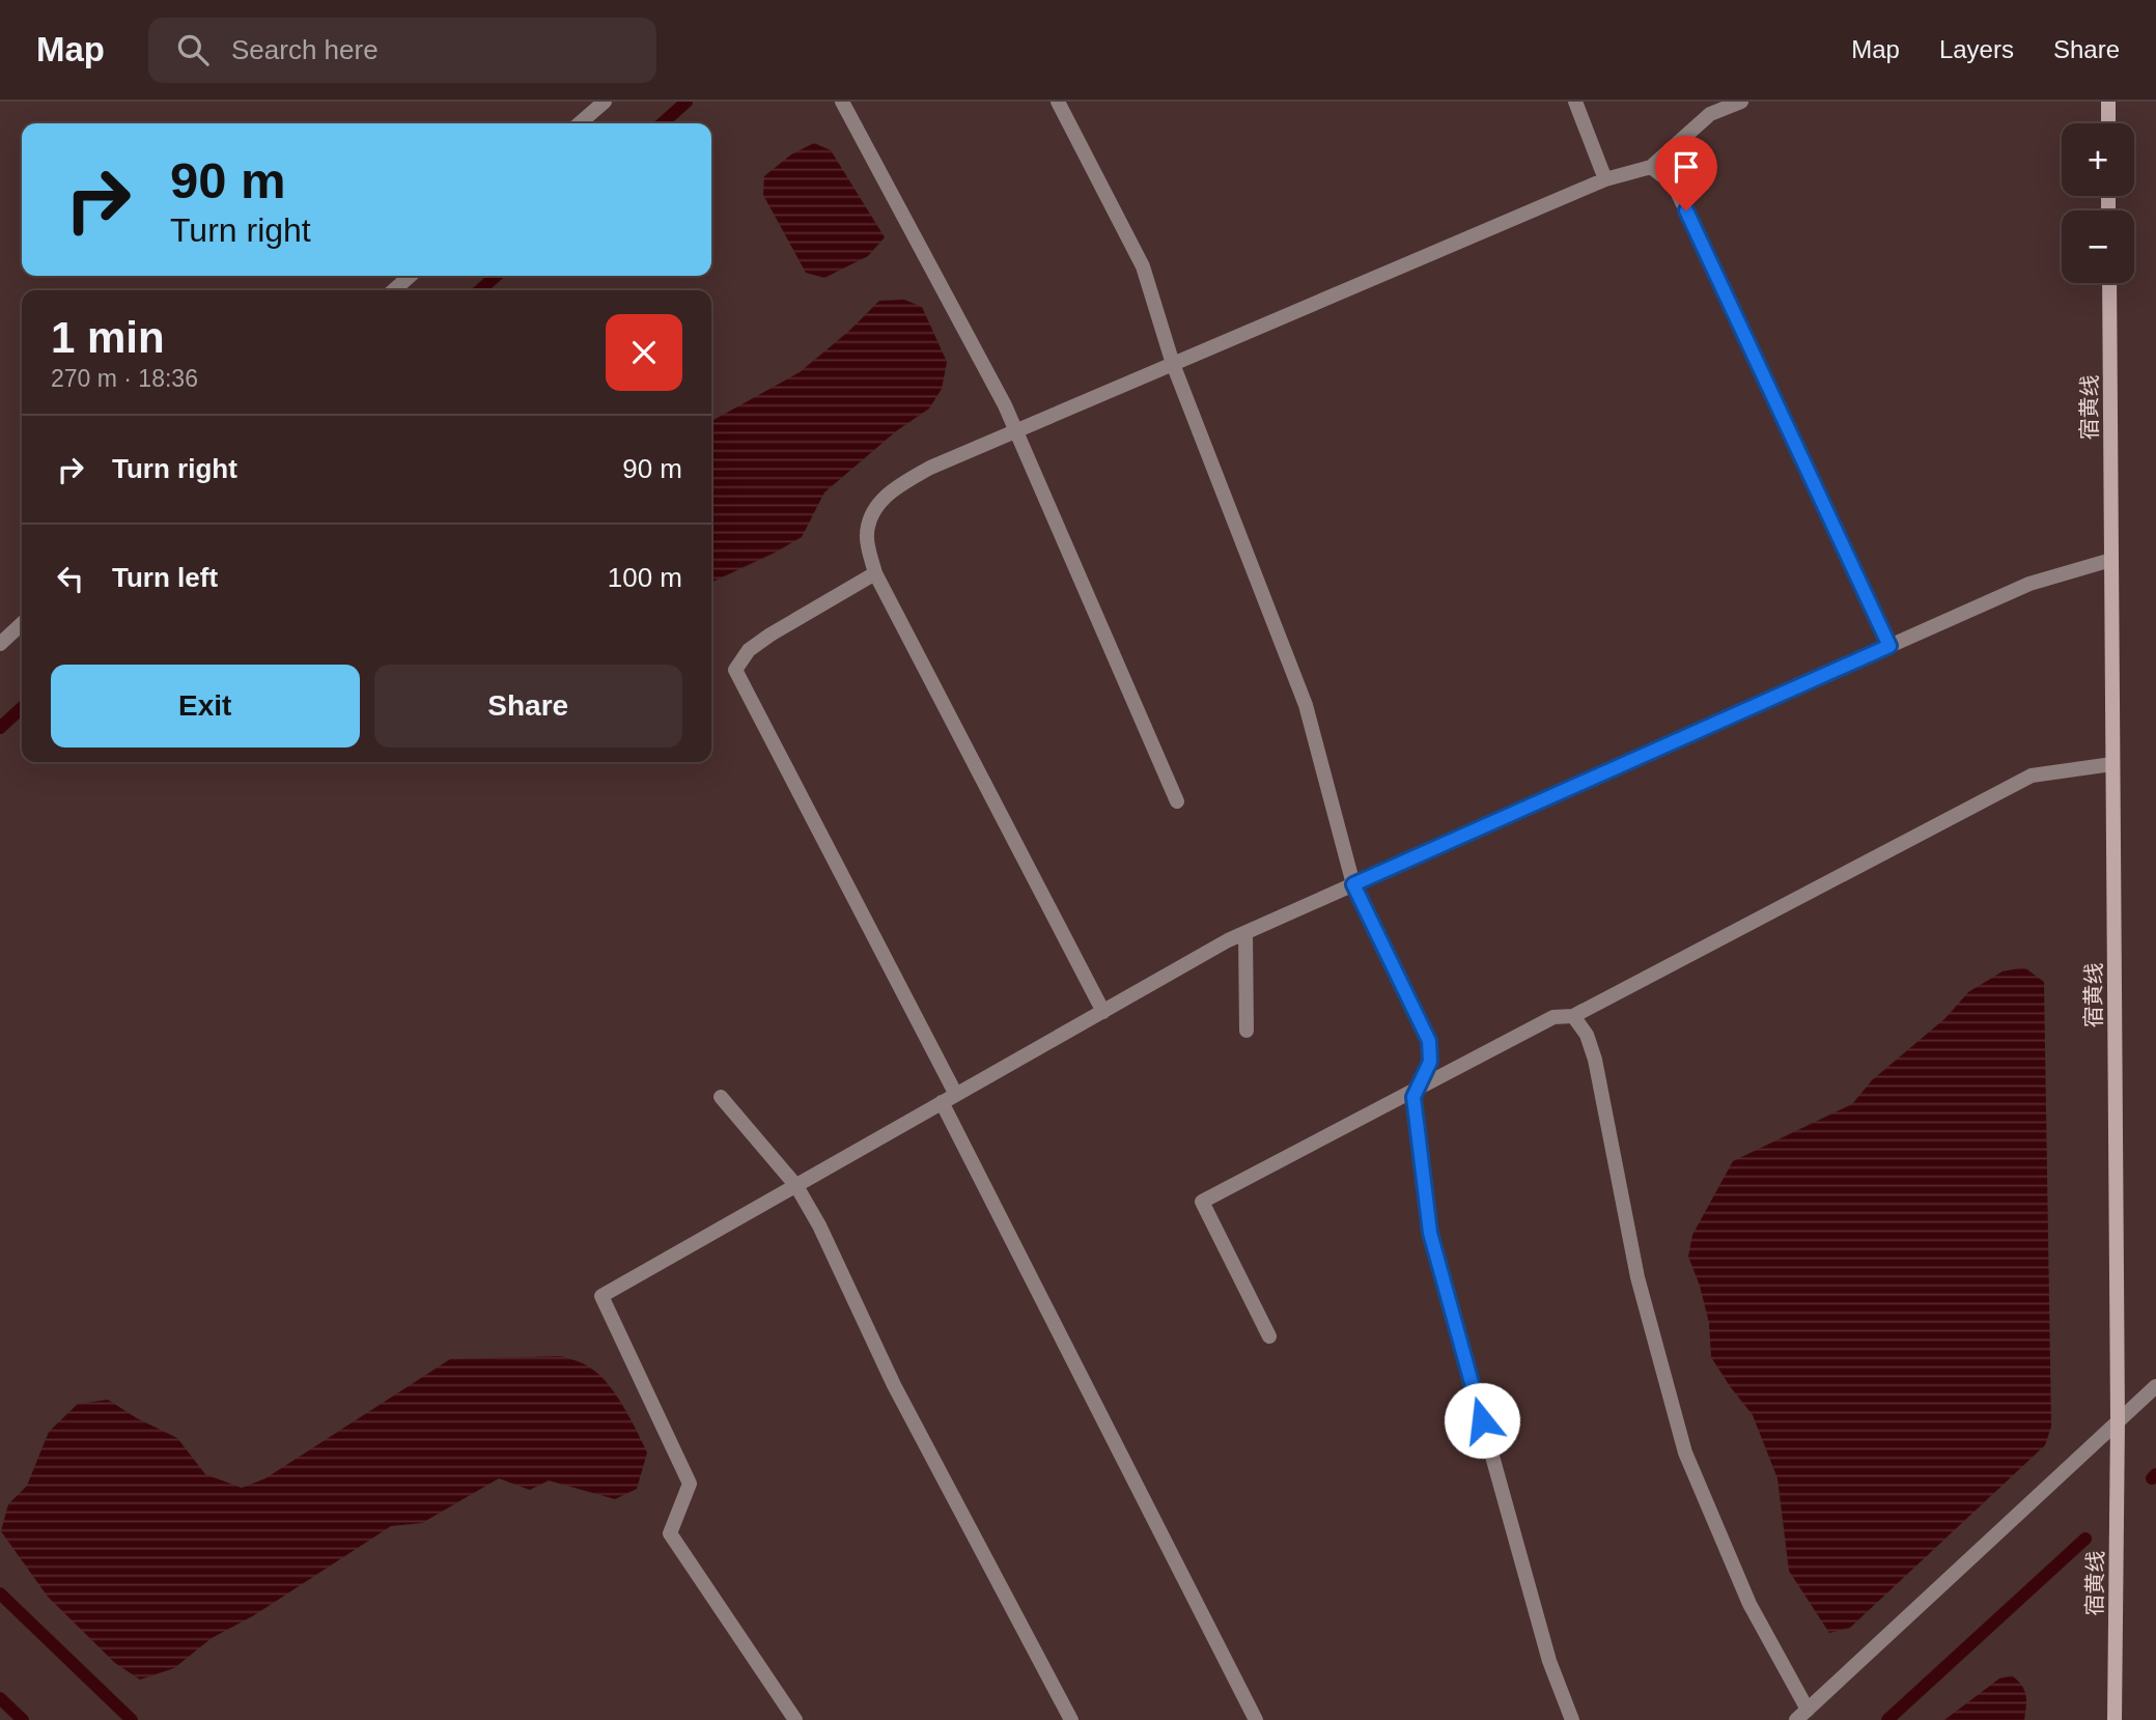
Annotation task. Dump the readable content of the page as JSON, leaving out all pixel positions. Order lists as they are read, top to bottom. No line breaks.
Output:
{"streets":{"main road":["宿黄线"]},"page":{"header":"Map","search":"Search here","nav":["Map","Layers","Share"],"map_buttons":["+","−"],"turn":["90 m","Turn right"],"heading":["1 min","270 m · 18:36"],"list":[{"name":"Turn right","value":"90 m"},{"name":"Turn left","value":"100 m"}],"buttons":["Exit","Share"]}}
